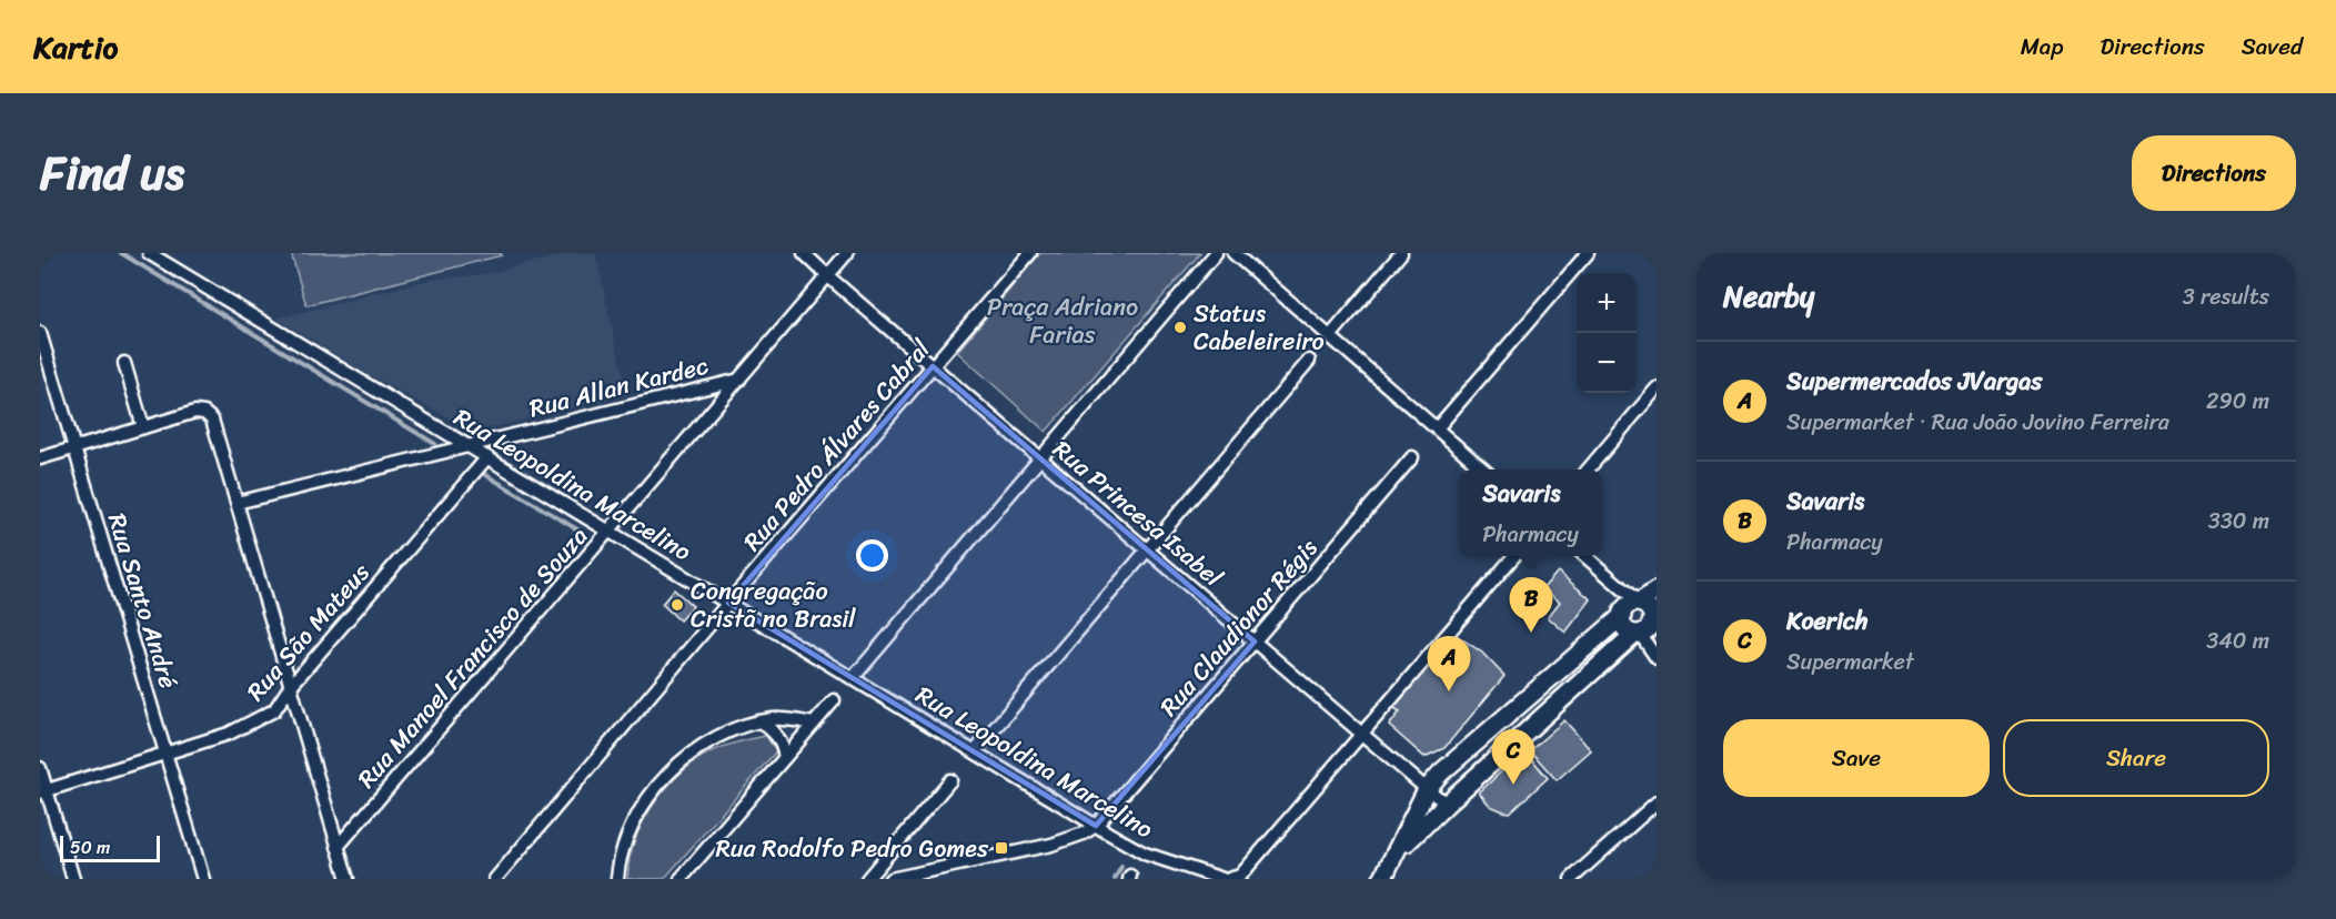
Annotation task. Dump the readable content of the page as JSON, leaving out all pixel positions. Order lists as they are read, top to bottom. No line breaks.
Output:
{"streets":{"street":["Rua Allan Kardec","Rua Pedro Álvares Cabral","Rua Leopoldina Marcelino","Rua Princesa Isabel","Rua Santo André","Rua Claudionor Régis","Rua São Mateus","Rua Manoel Francisco de Souza"]},"crossings":[["Rua Allan Kardec","Rua Leopoldina Marcelino"],["Rua Allan Kardec","Rua Manoel Francisco de Souza"],["Rua Pedro Álvares Cabral","Rua Leopoldina Marcelino"],["Rua Pedro Álvares Cabral","Rua Princesa Isabel"],["Rua Leopoldina Marcelino","Rua Claudionor Régis"],["Rua Leopoldina Marcelino","Rua São Mateus"],["Rua Leopoldina Marcelino","Rua Manoel Francisco de Souza"],["Rua Princesa Isabel","Rua Claudionor Régis"],["Rua Princesa Isabel","Rua Manoel Francisco de Souza"],["Rua Santo André","Rua São Mateus"]],"parks":["Praça Adriano Farias"],"places":{"other":["Status Cabeleireiro","Congregação Cristã no Brasil"],"transit":["Rua Rodolfo Pedro Gomes"]},"scale_bar":"50 m","page":{"header":"Kartio","nav":["Map","Directions","Saved"],"title":"Find us","buttons":["Directions",["Save","Share"]],"heading":["Nearby","3 results"],"map_buttons":["+","−"],"list":[{"mark":"A","name":"Supermercados JVargas","note":"Supermarket · Rua João Jovino Ferreira","value":"290 m"},{"mark":"B","name":"Savaris","note":"Pharmacy","value":"330 m"},{"mark":"C","name":"Koerich","note":"Supermarket","value":"340 m"}],"popup":["Savaris","Pharmacy"],"pins":["B","A","C"],"scale":"50 m"}}
